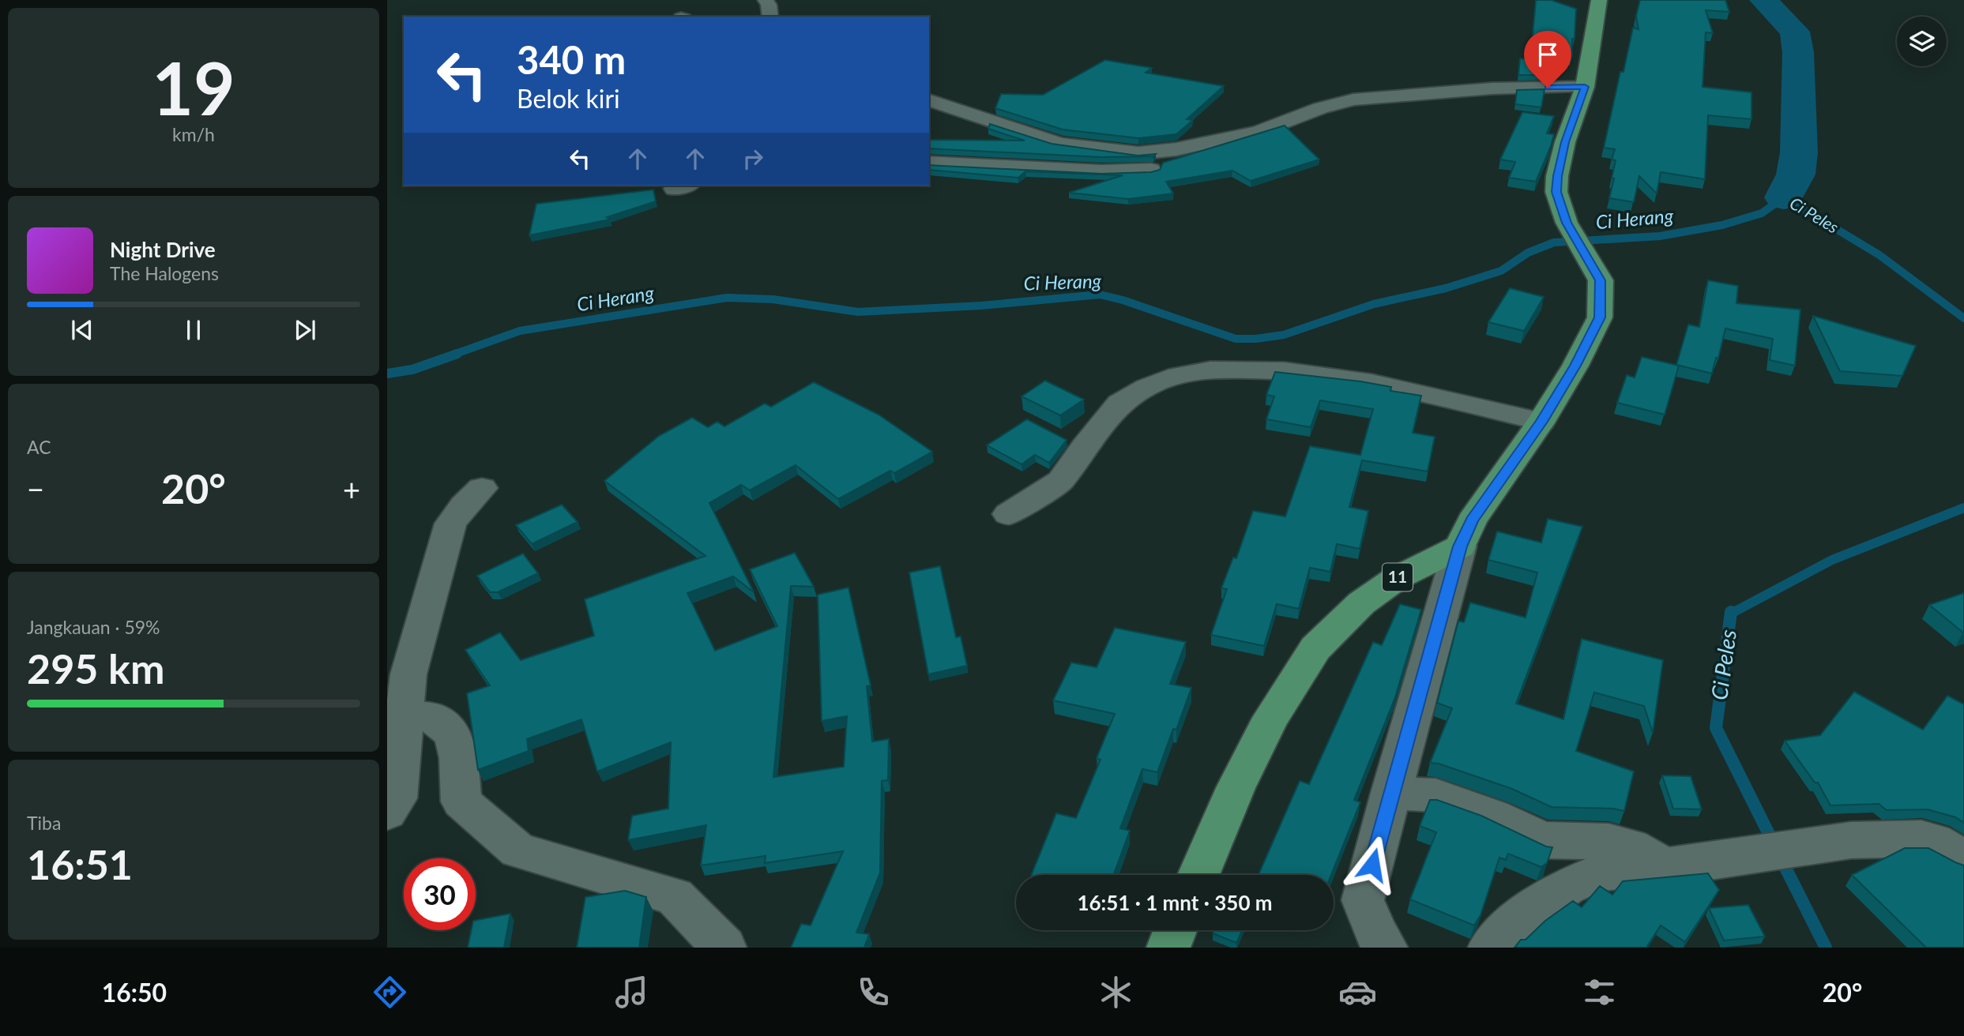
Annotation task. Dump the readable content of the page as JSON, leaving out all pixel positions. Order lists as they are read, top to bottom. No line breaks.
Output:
{"streets":{"highway":["11"]},"water":["Ci Peles","Ci Herang"],"page":{"tile":[["19","km/h"],"AC",["Jangkauan · 59%","295 km"],["Tiba","16:51"]],"turn":["340 m","Belok kiri"],"song":["Night Drive","The Halogens"],"heat":["−","20°","+"],"limit":"30","trip":"16:51 · 1 mnt · 350 m","tabs":["16:50","20°"]}}
